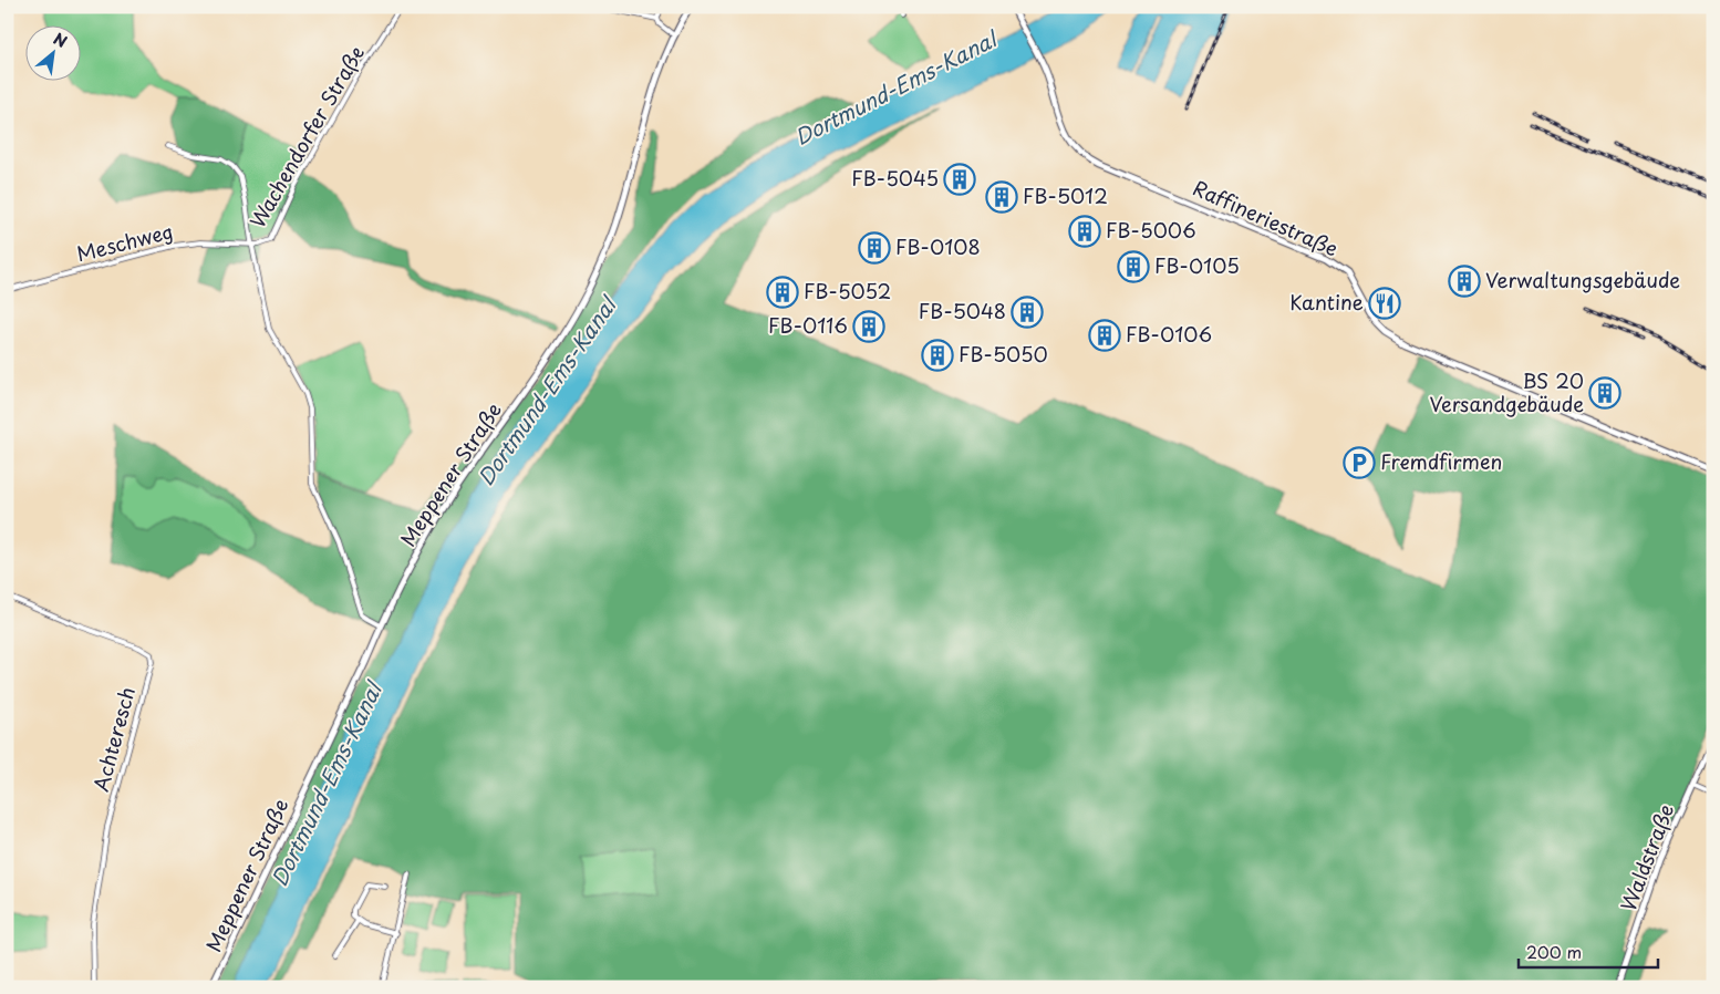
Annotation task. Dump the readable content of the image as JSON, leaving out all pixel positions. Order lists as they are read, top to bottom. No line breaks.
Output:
{"streets":{"street":["Wachendorfer Straße","Raffineriestraße","Meschweg","Meppener Straße","Achteresch","Waldstraße"]},"crossings":[["Wachendorfer Straße","Meschweg"],["Wachendorfer Straße","Meppener Straße"]],"water":["Dortmund-Ems-Kanal"],"places":{"building":["FB-5045","FB-5012","FB-5006","FB-0108","FB-0105","Verwaltungsgebäude","FB-5052","FB-5048","FB-0116","FB-0106","FB-5050","BS 20 Versandgebäude"],"restaurant":["Kantine"],"parking":["Fremdfirmen"]},"scale_bar":"200 m","north":"top right"}
